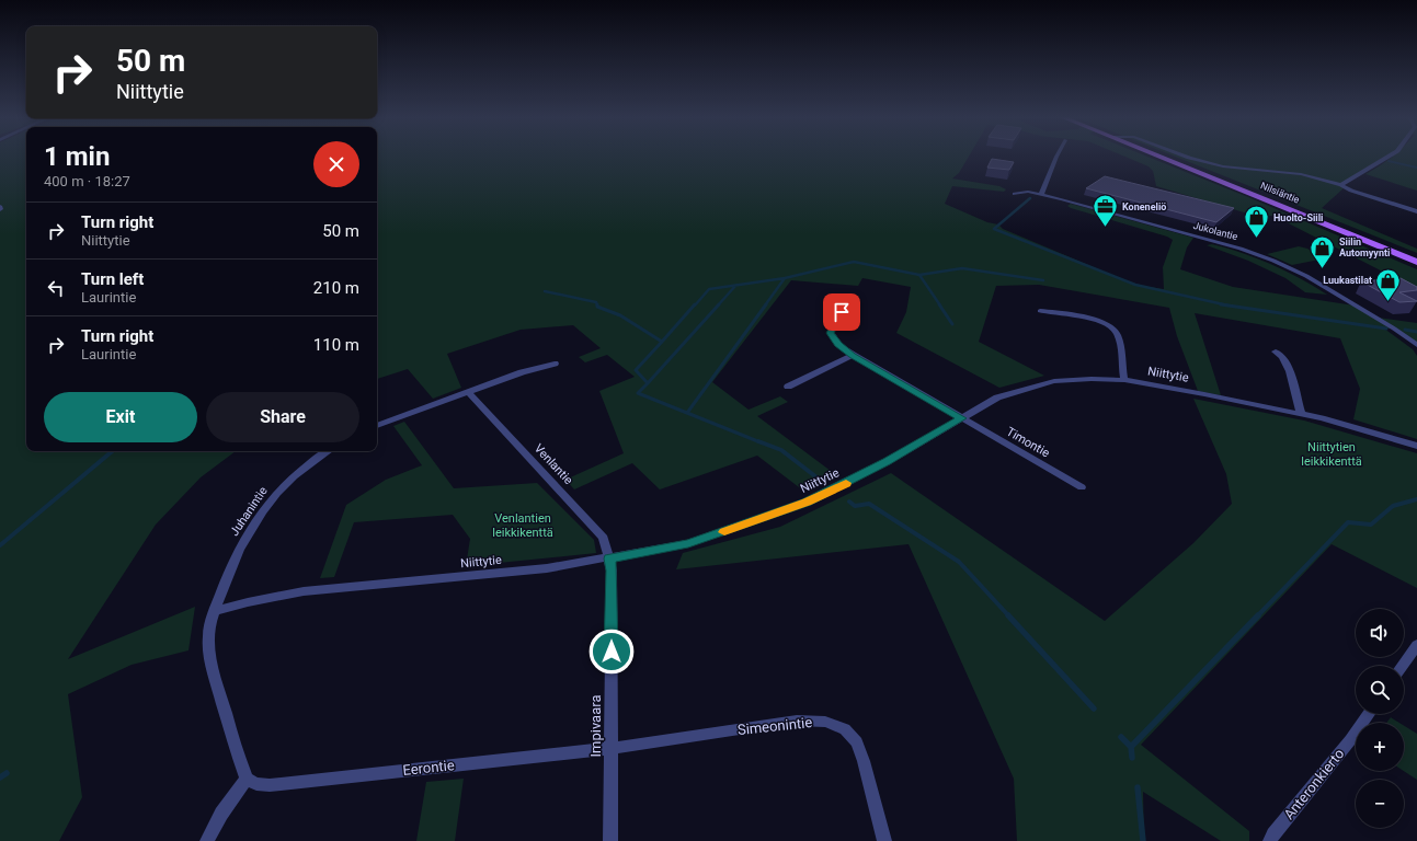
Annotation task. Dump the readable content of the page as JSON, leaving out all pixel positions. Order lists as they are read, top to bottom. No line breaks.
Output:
{"streets":{"main road":["Nilsiäntie"],"street":["Jukolantie","Niittytie","Timontie","Venlantie","Juhanintie","Impivaara","Simeonintie","Eerontie","Anteronkierto"]},"crossings":[["Niittytie","Timontie"],["Niittytie","Venlantie"],["Niittytie","Juhanintie"],["Niittytie","Impivaara"],["Venlantie","Impivaara"],["Impivaara","Simeonintie"],["Impivaara","Eerontie"],["Simeonintie","Eerontie"]],"parks":["Niittytien leikkikenttä","Venlantien leikkikenttä"],"places":{"office":["Koneneliö"],"shop":["Huolto-Siili","Siilin Automyynti","Luukastilat"]},"page":{"turn":["50 m","Niittytie"],"heading":["1 min","400 m · 18:27"],"list":[{"name":"Turn right","note":"Niittytie","value":"50 m"},{"name":"Turn left","note":"Laurintie","value":"210 m"},{"name":"Turn right","note":"Laurintie","value":"110 m"}],"buttons":["Exit","Share"],"map_buttons":["+","−"]}}
